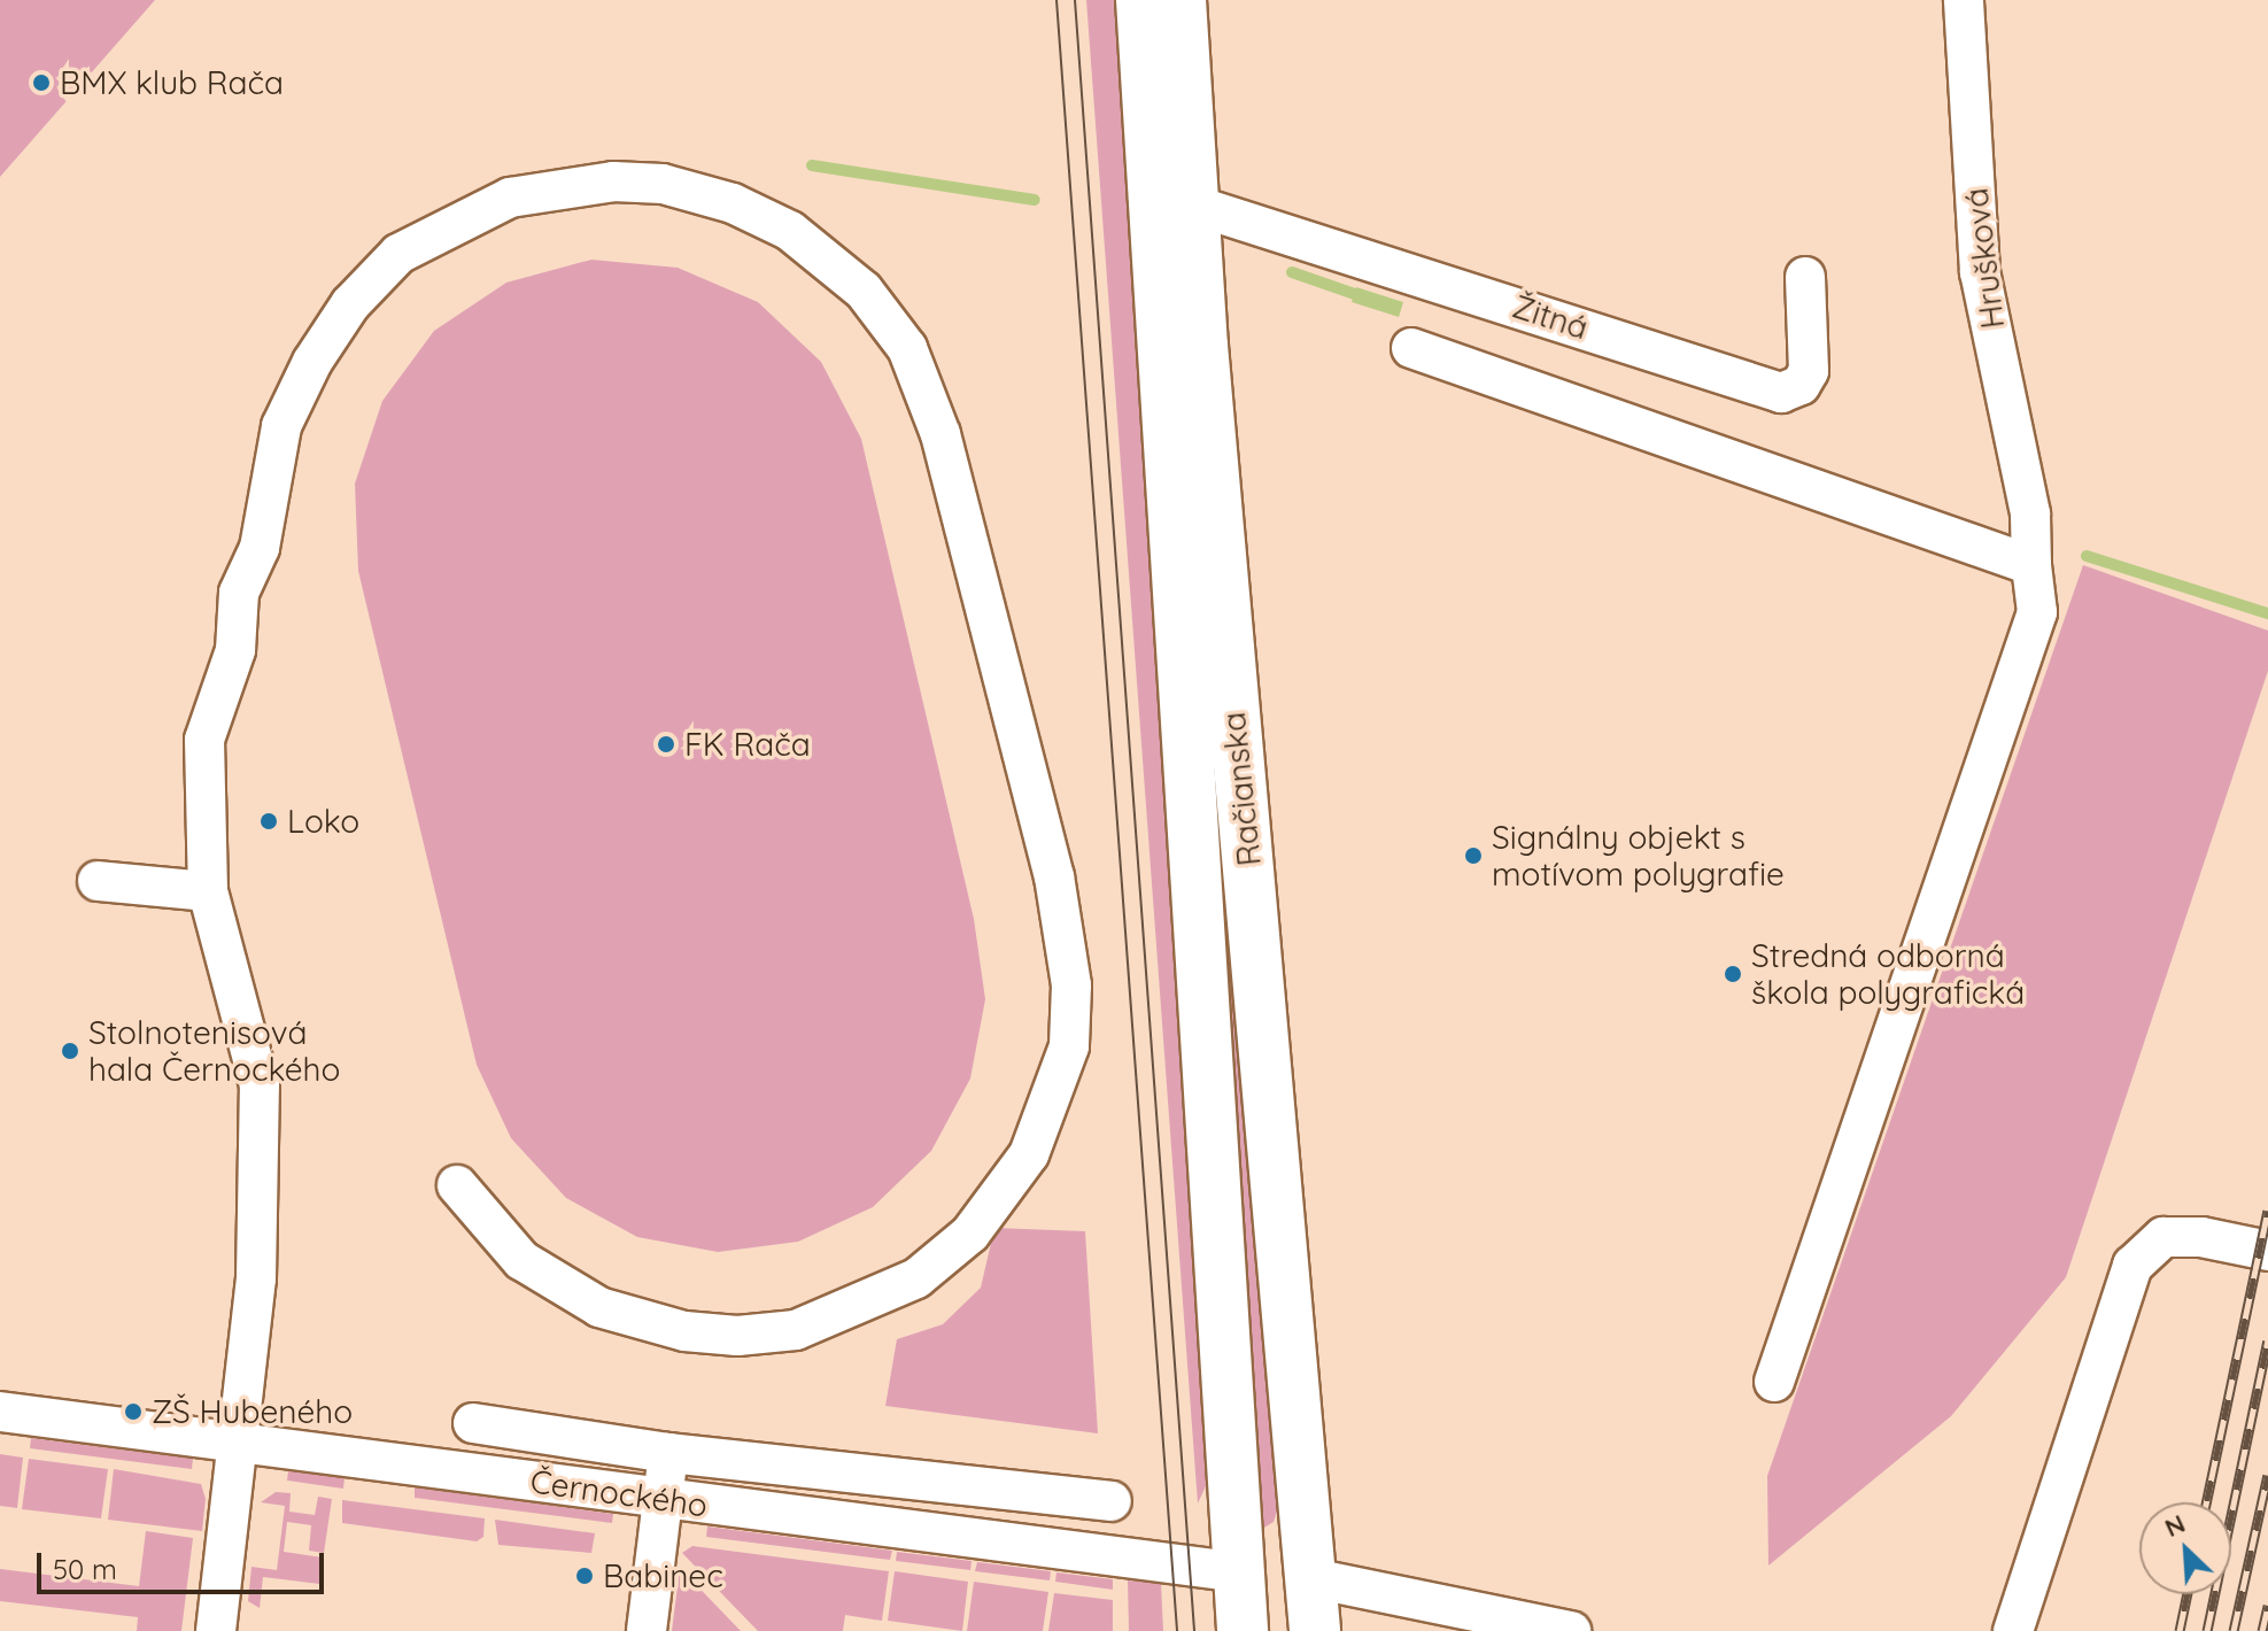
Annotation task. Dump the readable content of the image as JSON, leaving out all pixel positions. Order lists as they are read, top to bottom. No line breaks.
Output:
{"streets":{"main road":["Račianska"],"street":["Hrušková","Žitná","Černockého"]},"crossings":[["Žitná","Račianska"],["Račianska","Černockého"]],"places":["BMX klub Rača","FK Rača","Loko","Signálny objekt s motívom polygrafie","Stredná odborná škola polygrafická","Stolnotenisová hala Černockého","ZŠ Hubeného","Babinec"],"scale_bar":"50 m","north":"top left"}
